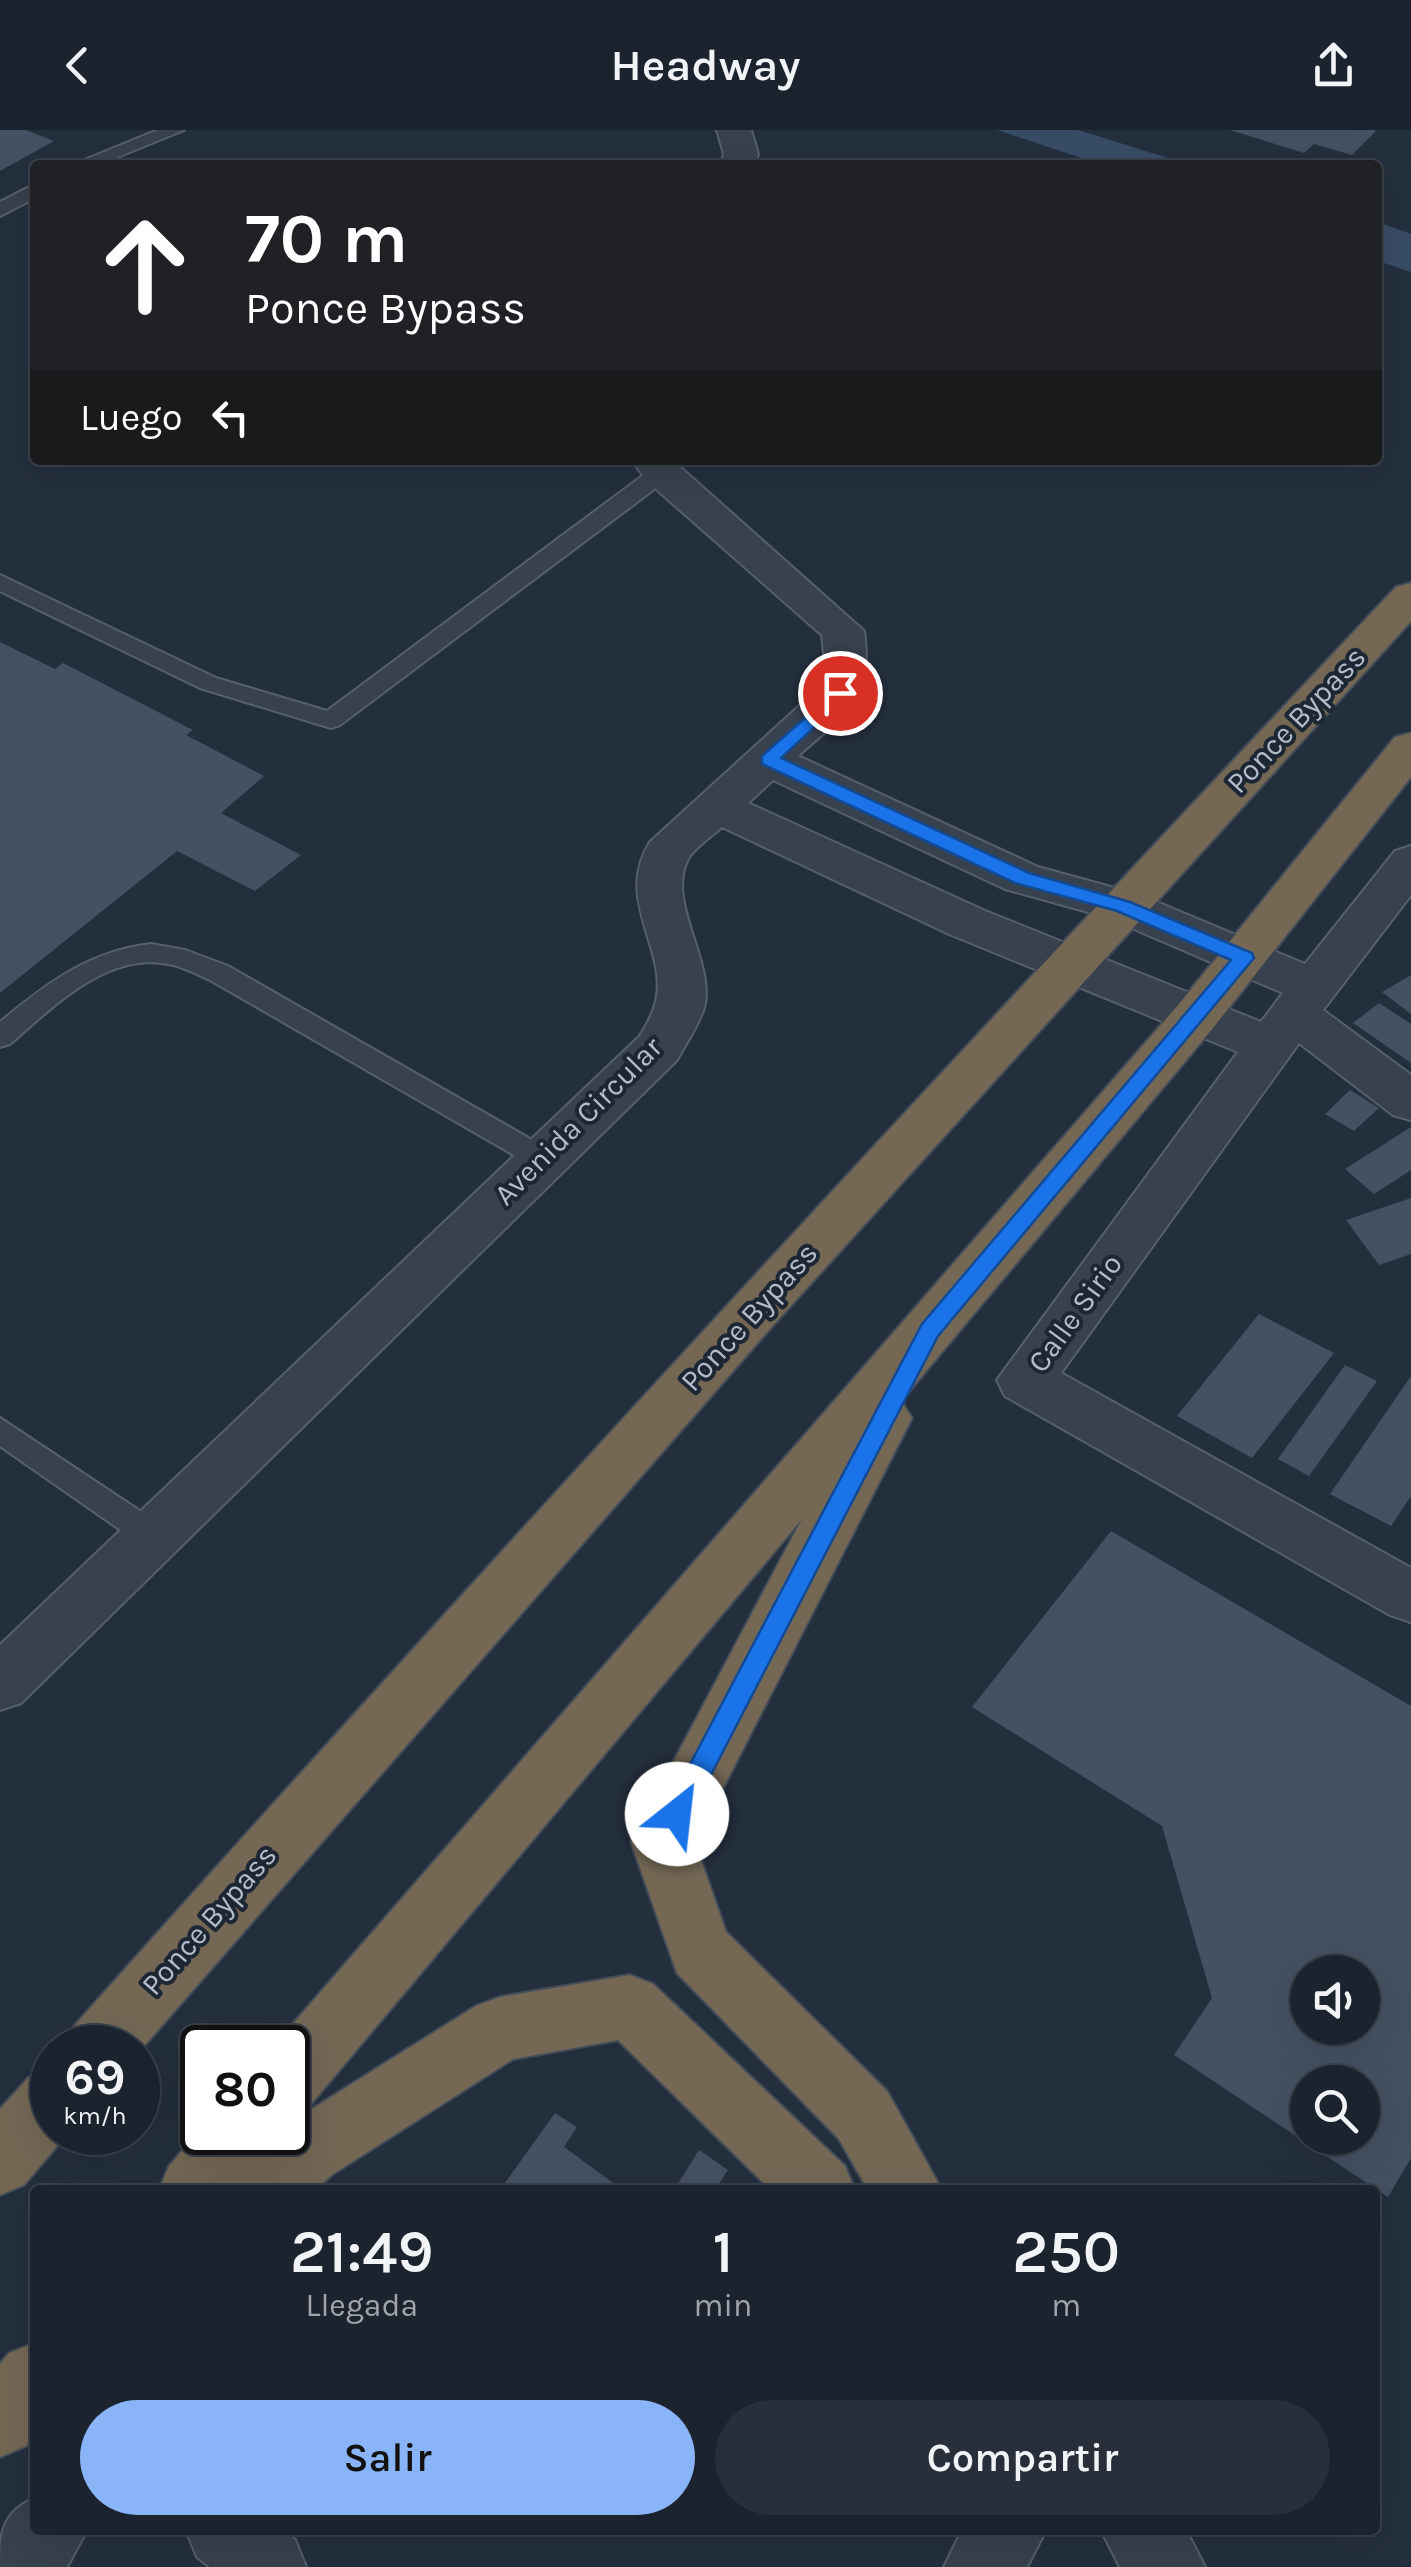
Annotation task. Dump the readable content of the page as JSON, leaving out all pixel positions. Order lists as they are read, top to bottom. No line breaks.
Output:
{"streets":{"highway":["Ponce Bypass"],"street":["Avenida Circular","Calle Sirio"]},"page":{"header":"Headway","turn":["70 m","Ponce Bypass"],"then":"Luego","speed":"69 km/h","limit":"80","eta":["21:49","Llegada","1","min","250","m"],"buttons":["Salir","Compartir"]}}
